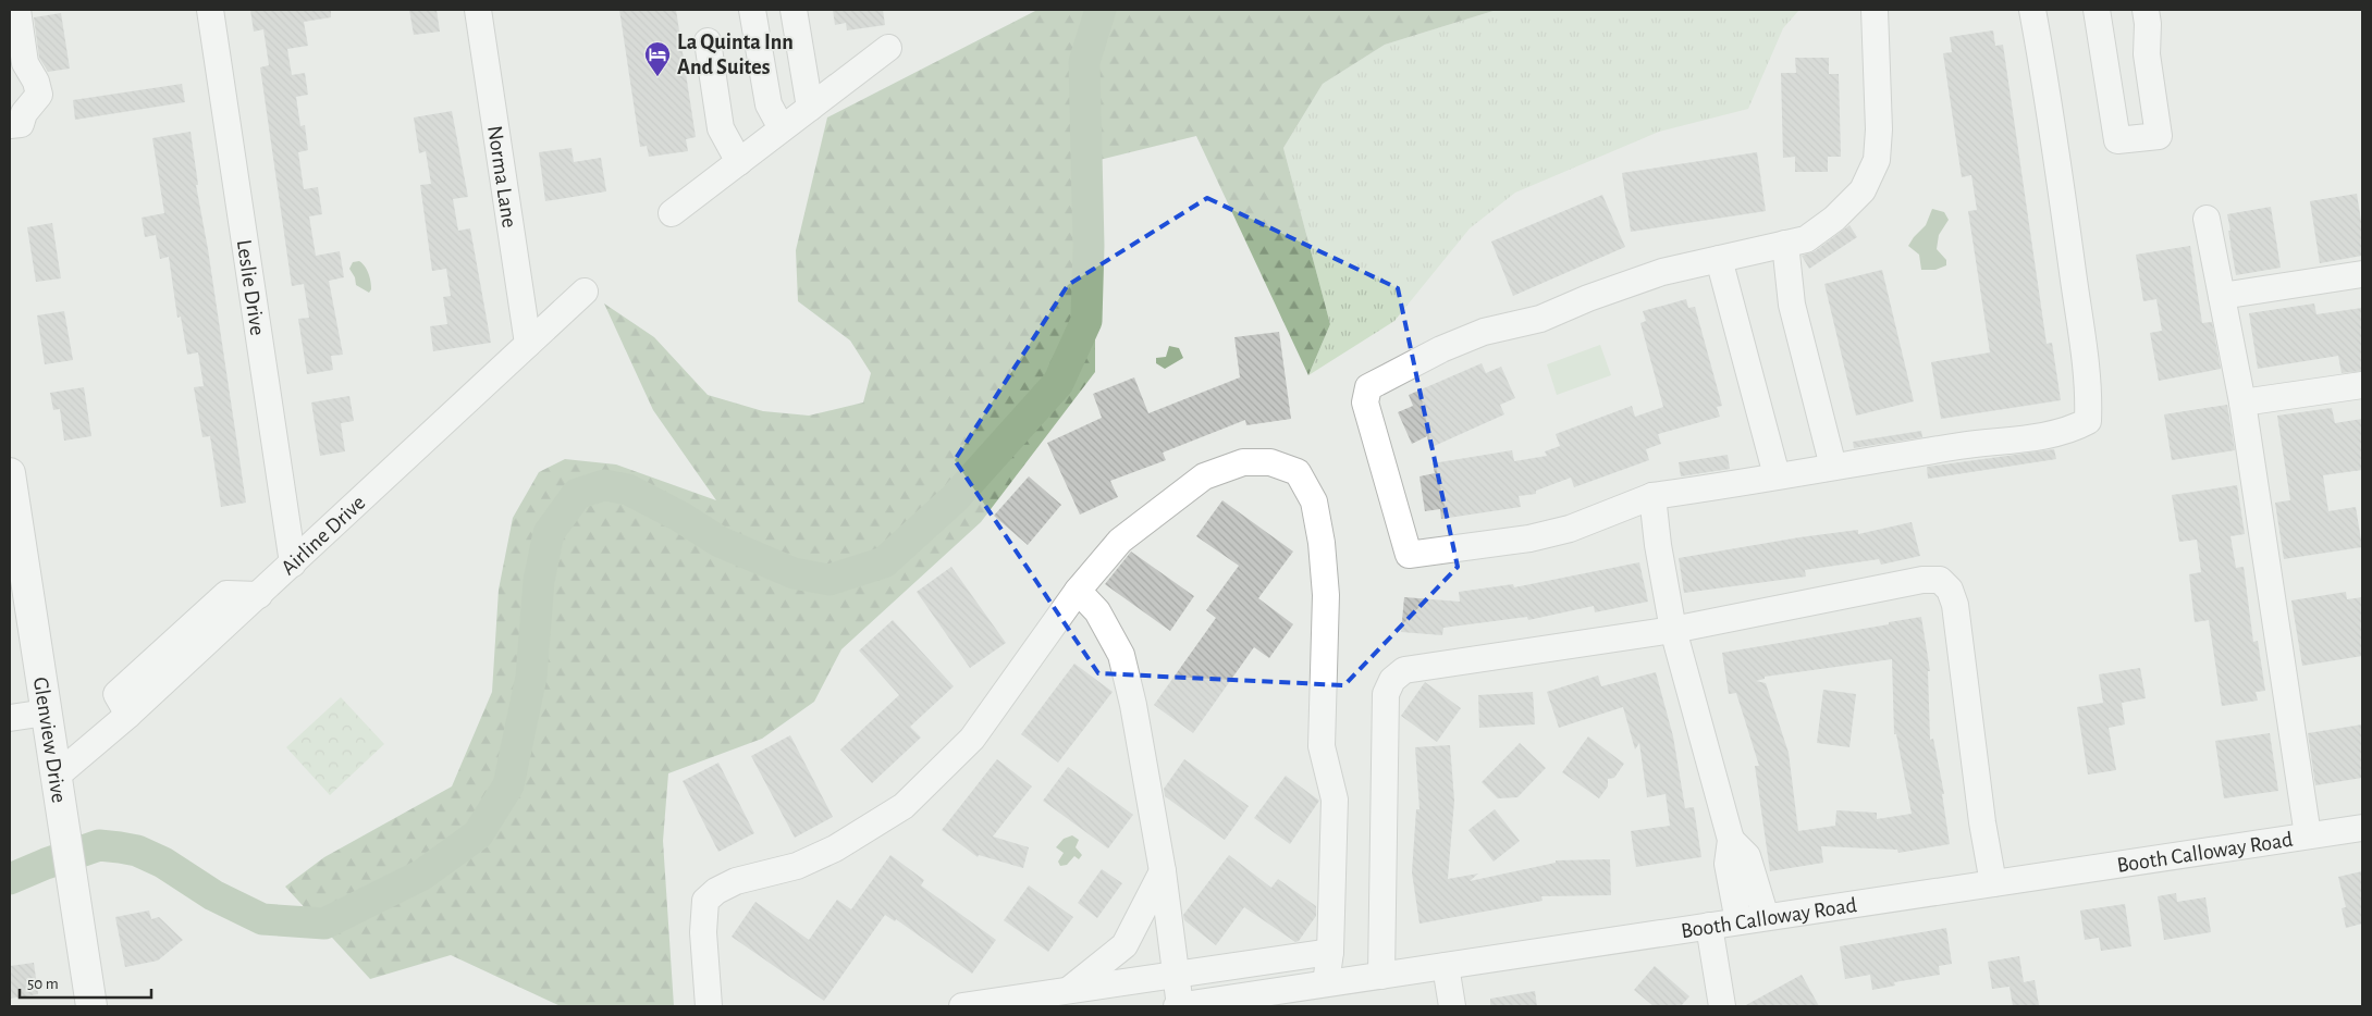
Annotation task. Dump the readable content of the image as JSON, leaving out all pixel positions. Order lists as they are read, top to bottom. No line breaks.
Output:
{"streets":{"main road":["Glenview Drive"],"street":["Norma Lane","Leslie Drive","Airline Drive","Booth Calloway Road"]},"crossings":[["Norma Lane","Airline Drive"],["Leslie Drive","Airline Drive"],["Airline Drive","Glenview Drive"]],"places":{"hotel":["La Quinta Inn And Suites"]},"scale_bar":"50 m"}
